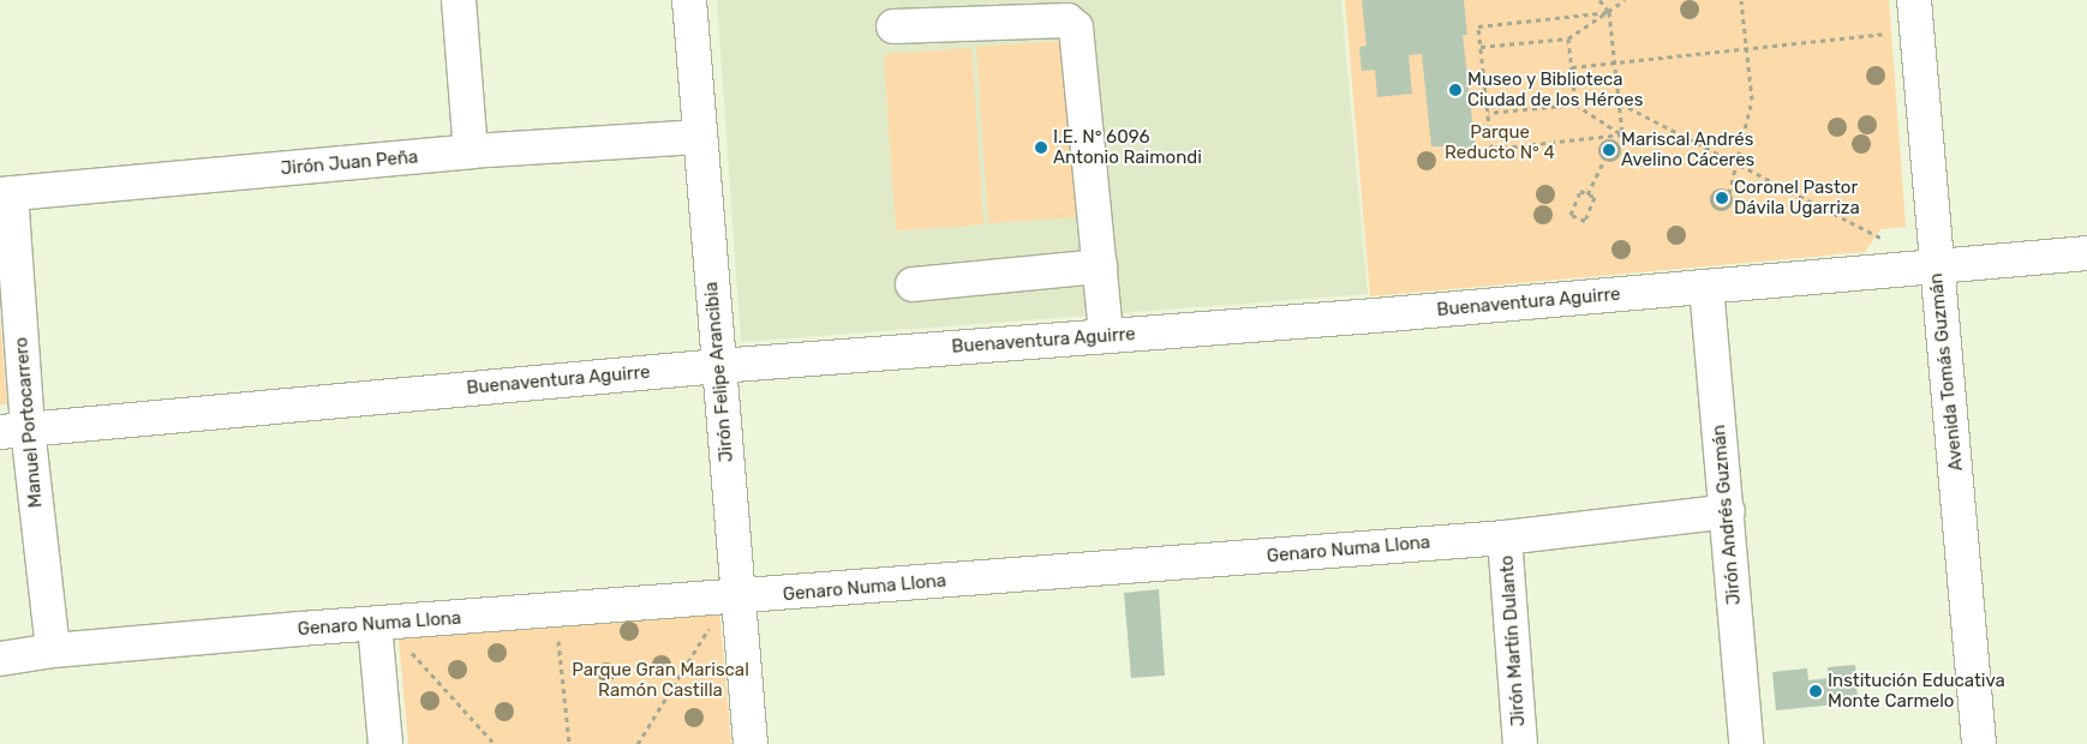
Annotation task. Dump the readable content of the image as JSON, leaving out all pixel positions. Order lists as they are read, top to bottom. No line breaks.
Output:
{"streets":{"street":["Jirón Juan Peña","Buenaventura Aguirre","Jirón Felipe Arancibia","Avenida Tomás Guzmán","Manuel Portocarrero","Jirón Andrés Guzmán","Genaro Numa Llona","Jirón Martín Dulanto"]},"crossings":[["Jirón Juan Peña","Jirón Felipe Arancibia"],["Jirón Juan Peña","Manuel Portocarrero"],["Buenaventura Aguirre","Jirón Felipe Arancibia"],["Buenaventura Aguirre","Avenida Tomás Guzmán"],["Buenaventura Aguirre","Manuel Portocarrero"],["Buenaventura Aguirre","Jirón Andrés Guzmán"],["Jirón Felipe Arancibia","Genaro Numa Llona"],["Manuel Portocarrero","Genaro Numa Llona"],["Jirón Andrés Guzmán","Genaro Numa Llona"],["Genaro Numa Llona","Jirón Martín Dulanto"]],"parks":["Parque Reducto N° 4","Parque Gran Mariscal Ramón Castilla"],"places":["Museo y Biblioteca Ciudad de los Héroes","I.E. N° 6096 Antonio Raimondi","Mariscal Andrés Avelino Cáceres","Coronel Pastor Dávila Ugarriza","Institución Educativa Monte Carmelo"]}
